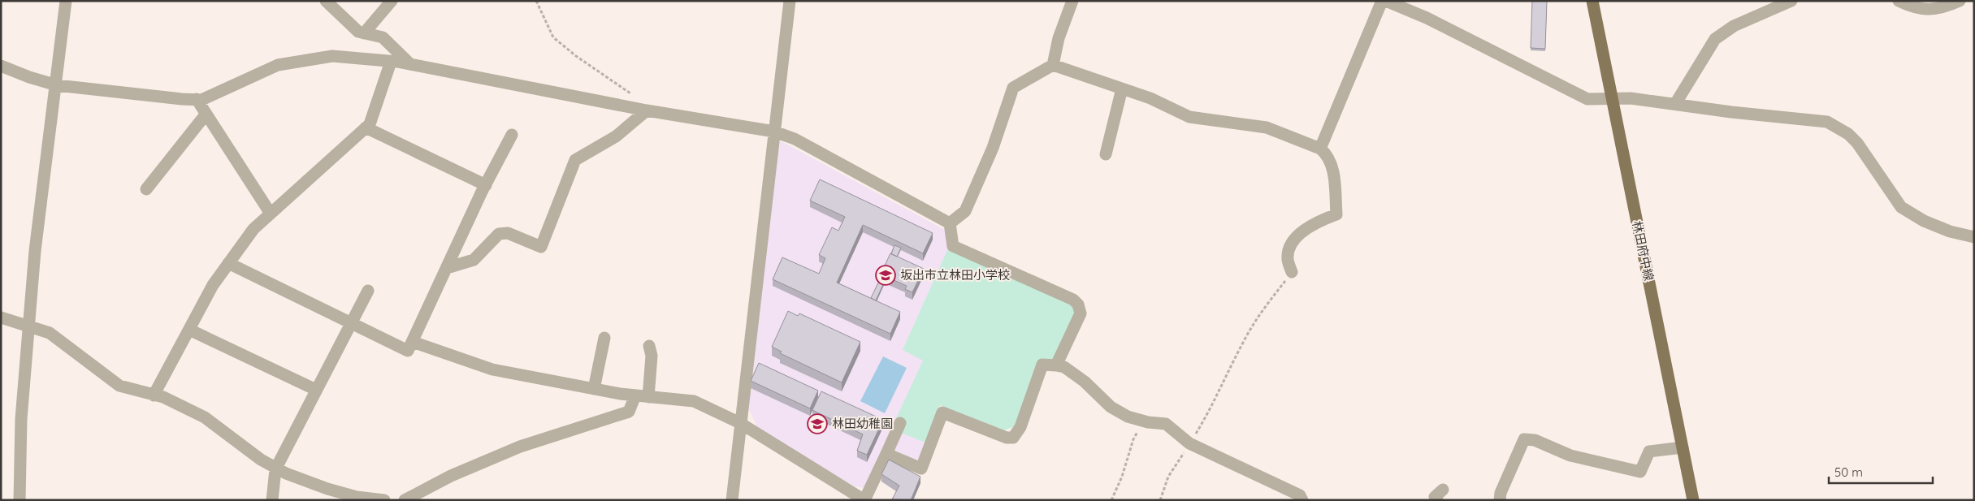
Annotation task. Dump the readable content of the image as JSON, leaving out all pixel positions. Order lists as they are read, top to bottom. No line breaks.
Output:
{"streets":{"main road":["林田府中線"]},"places":{"school or university":["坂出市立林田小学校","林田幼稚園"]},"scale_bar":"50 m"}
